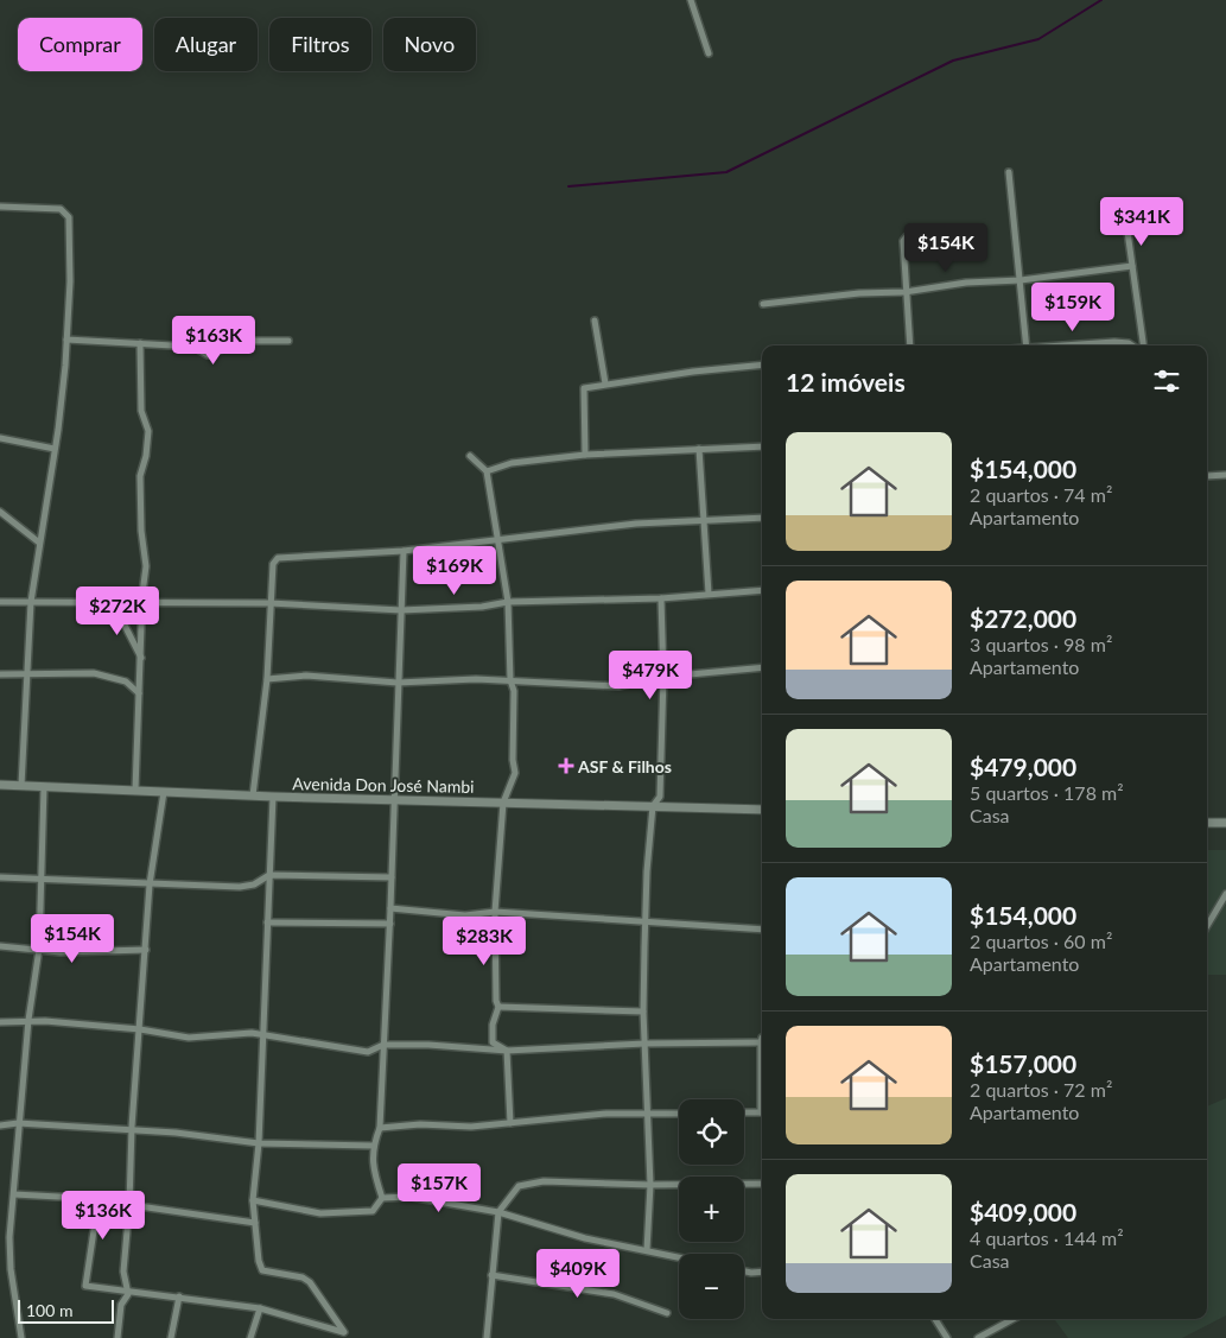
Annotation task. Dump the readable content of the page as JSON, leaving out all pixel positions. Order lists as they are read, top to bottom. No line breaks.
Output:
{"streets":{"street":["Avenida Don José Nambi"]},"places":{"health":["ASF & Filhos"]},"scale_bar":"100 m","page":{"chip":["Comprar","Alugar","Filtros","Novo"],"price":["$341K","$154K","$159K","$163K","$169K","$272K","$479K","$154K","$283K","$157K","$136K","$409K"],"heading":"12 imóveis","list":[{"name":"$154,000","note":"2 quartos · 74 m² · Apartamento"},{"name":"$272,000","note":"3 quartos · 98 m² · Apartamento"},{"name":"$479,000","note":"5 quartos · 178 m² · Casa"},{"name":"$154,000","note":"2 quartos · 60 m² · Apartamento"},{"name":"$157,000","note":"2 quartos · 72 m² · Apartamento"},{"name":"$409,000","note":"4 quartos · 144 m² · Casa"}],"map_buttons":["+","−"],"scale":"100 m"}}
